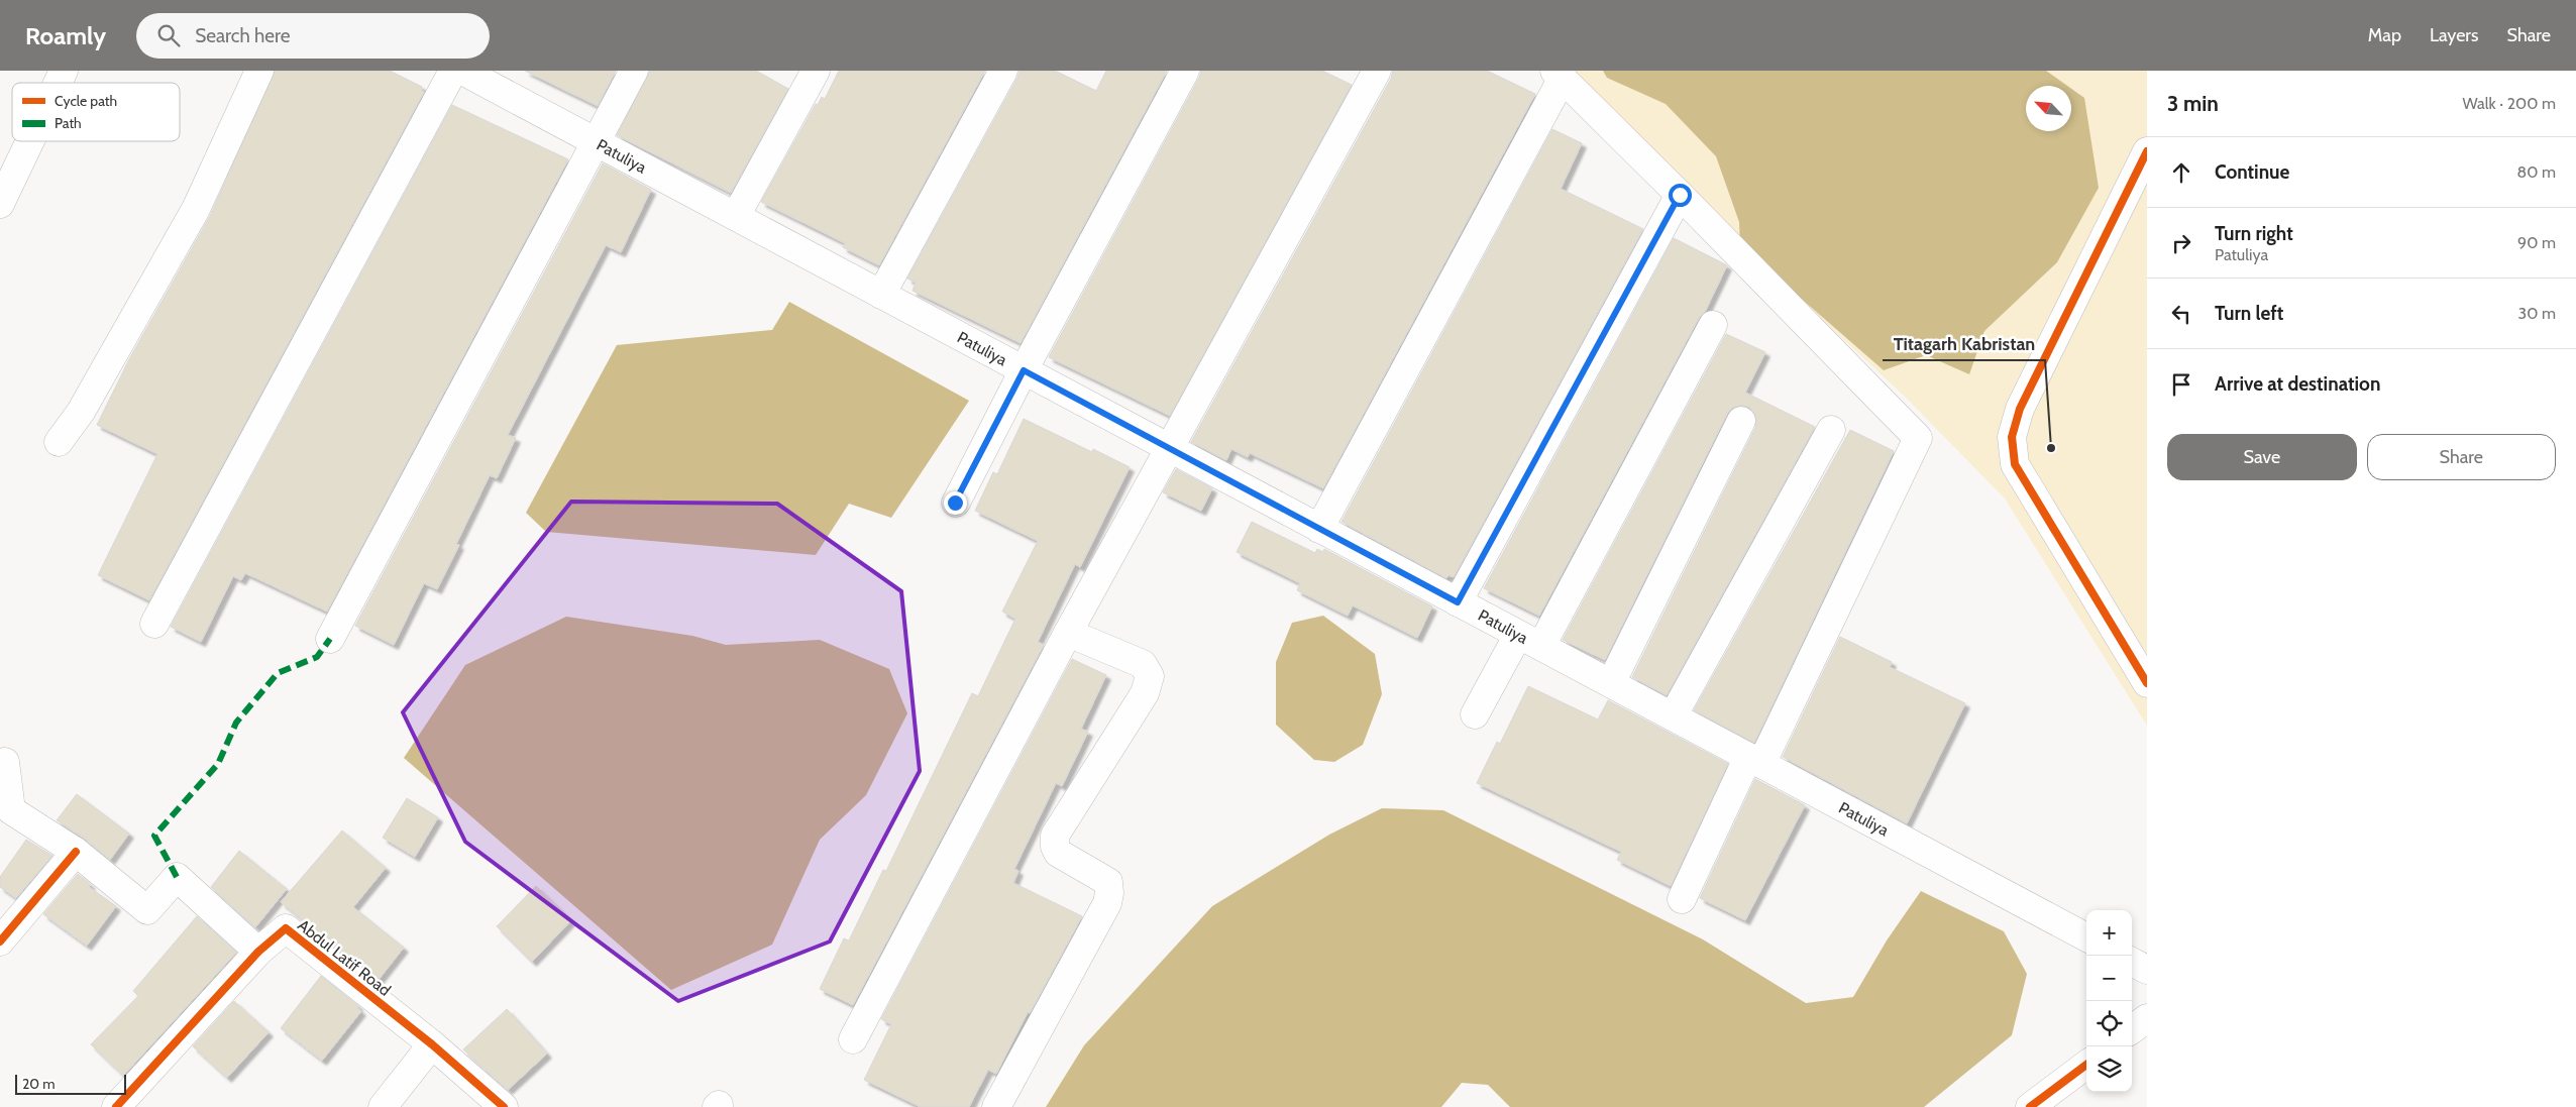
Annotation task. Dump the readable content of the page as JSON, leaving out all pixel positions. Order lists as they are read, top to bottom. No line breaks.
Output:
{"streets":{"street":["Patuliya","Abdul Latif Road"]},"places":["Titagarh Kabristan"],"legend":["Cycle path","Path"],"scale_bar":"20 m","north":"top left","page":{"header":"Roamly","search":"Search here","nav":["Map","Layers","Share"],"heading":["3 min","Walk · 200 m"],"list":[["Continue","80 m"],["Turn right","Patuliya","90 m"],["Turn left","30 m"],"Arrive at destination"],"buttons":["Save","Share"],"map_buttons":["+","−"],"scale":"20 m"}}
